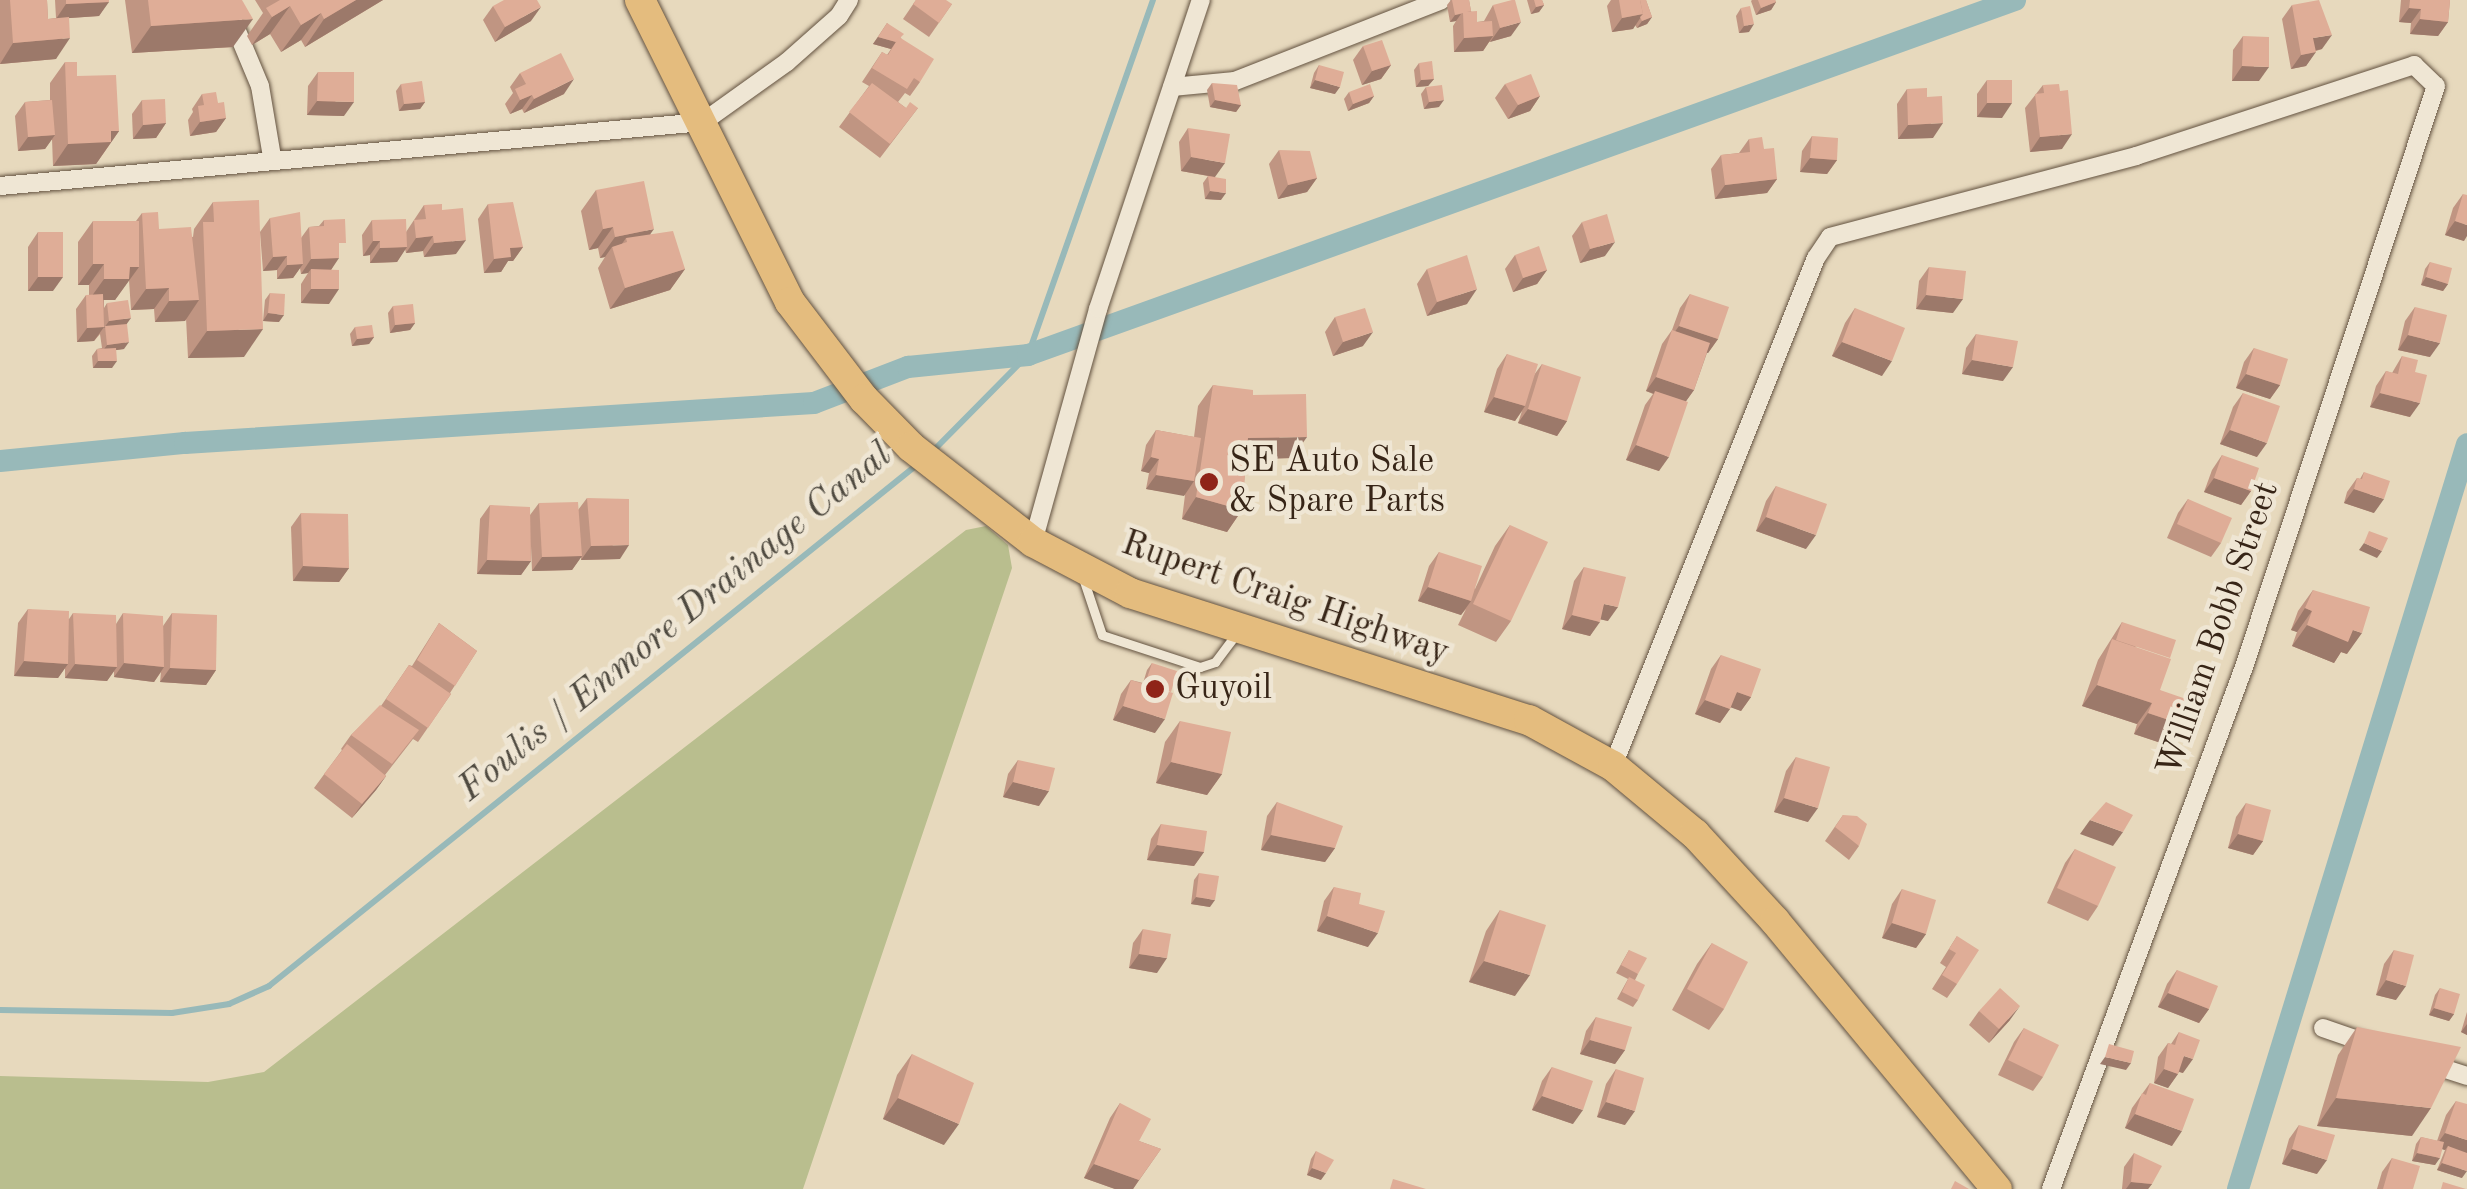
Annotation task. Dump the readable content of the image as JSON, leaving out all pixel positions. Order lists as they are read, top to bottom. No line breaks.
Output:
{"streets":{"main road":["Rupert Craig Highway"],"street":["William Bobb Street"]},"crossings":[["Rupert Craig Highway","William Bobb Street"]],"water":["Foulis / Enmore Drainage Canal"],"places":["SE Auto Sale & Spare Parts","Guyoil"]}
